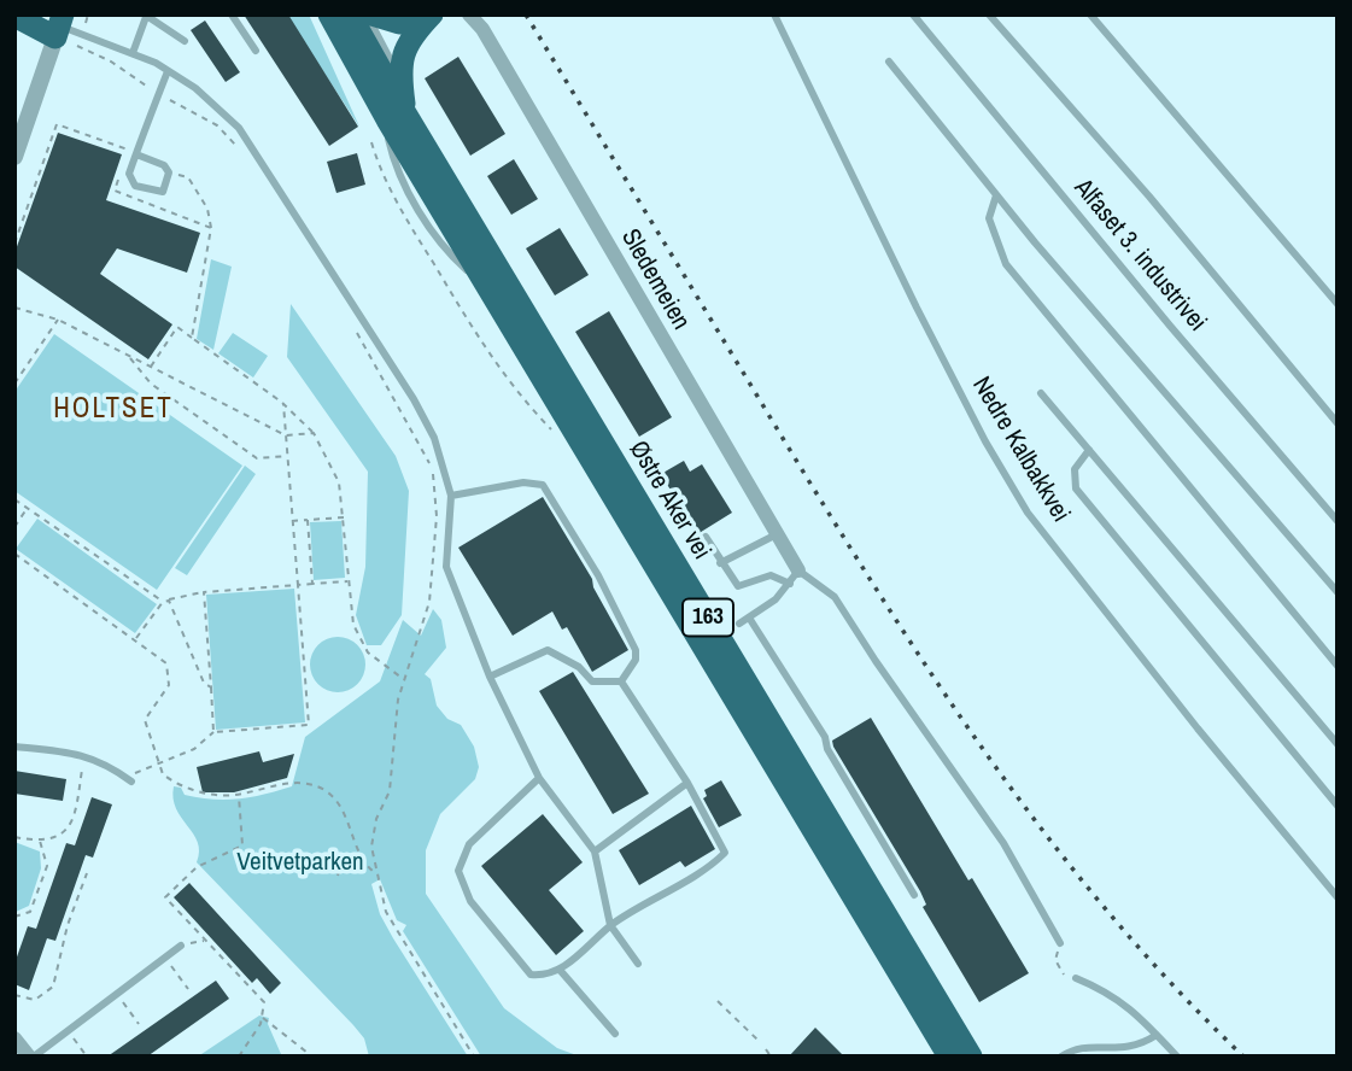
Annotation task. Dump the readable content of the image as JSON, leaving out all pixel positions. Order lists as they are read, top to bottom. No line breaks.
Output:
{"streets":{"highway":["Østre Aker vei","163"],"street":["Sledemeien"],"lane":["Alfaset 3. industrivei","Nedre Kalbakkvei"]},"crossings":[["Sledemeien","Østre Aker vei"],["Østre Aker vei","163"]],"districts":["HOLTSET"],"parks":["Veitvetparken"]}
